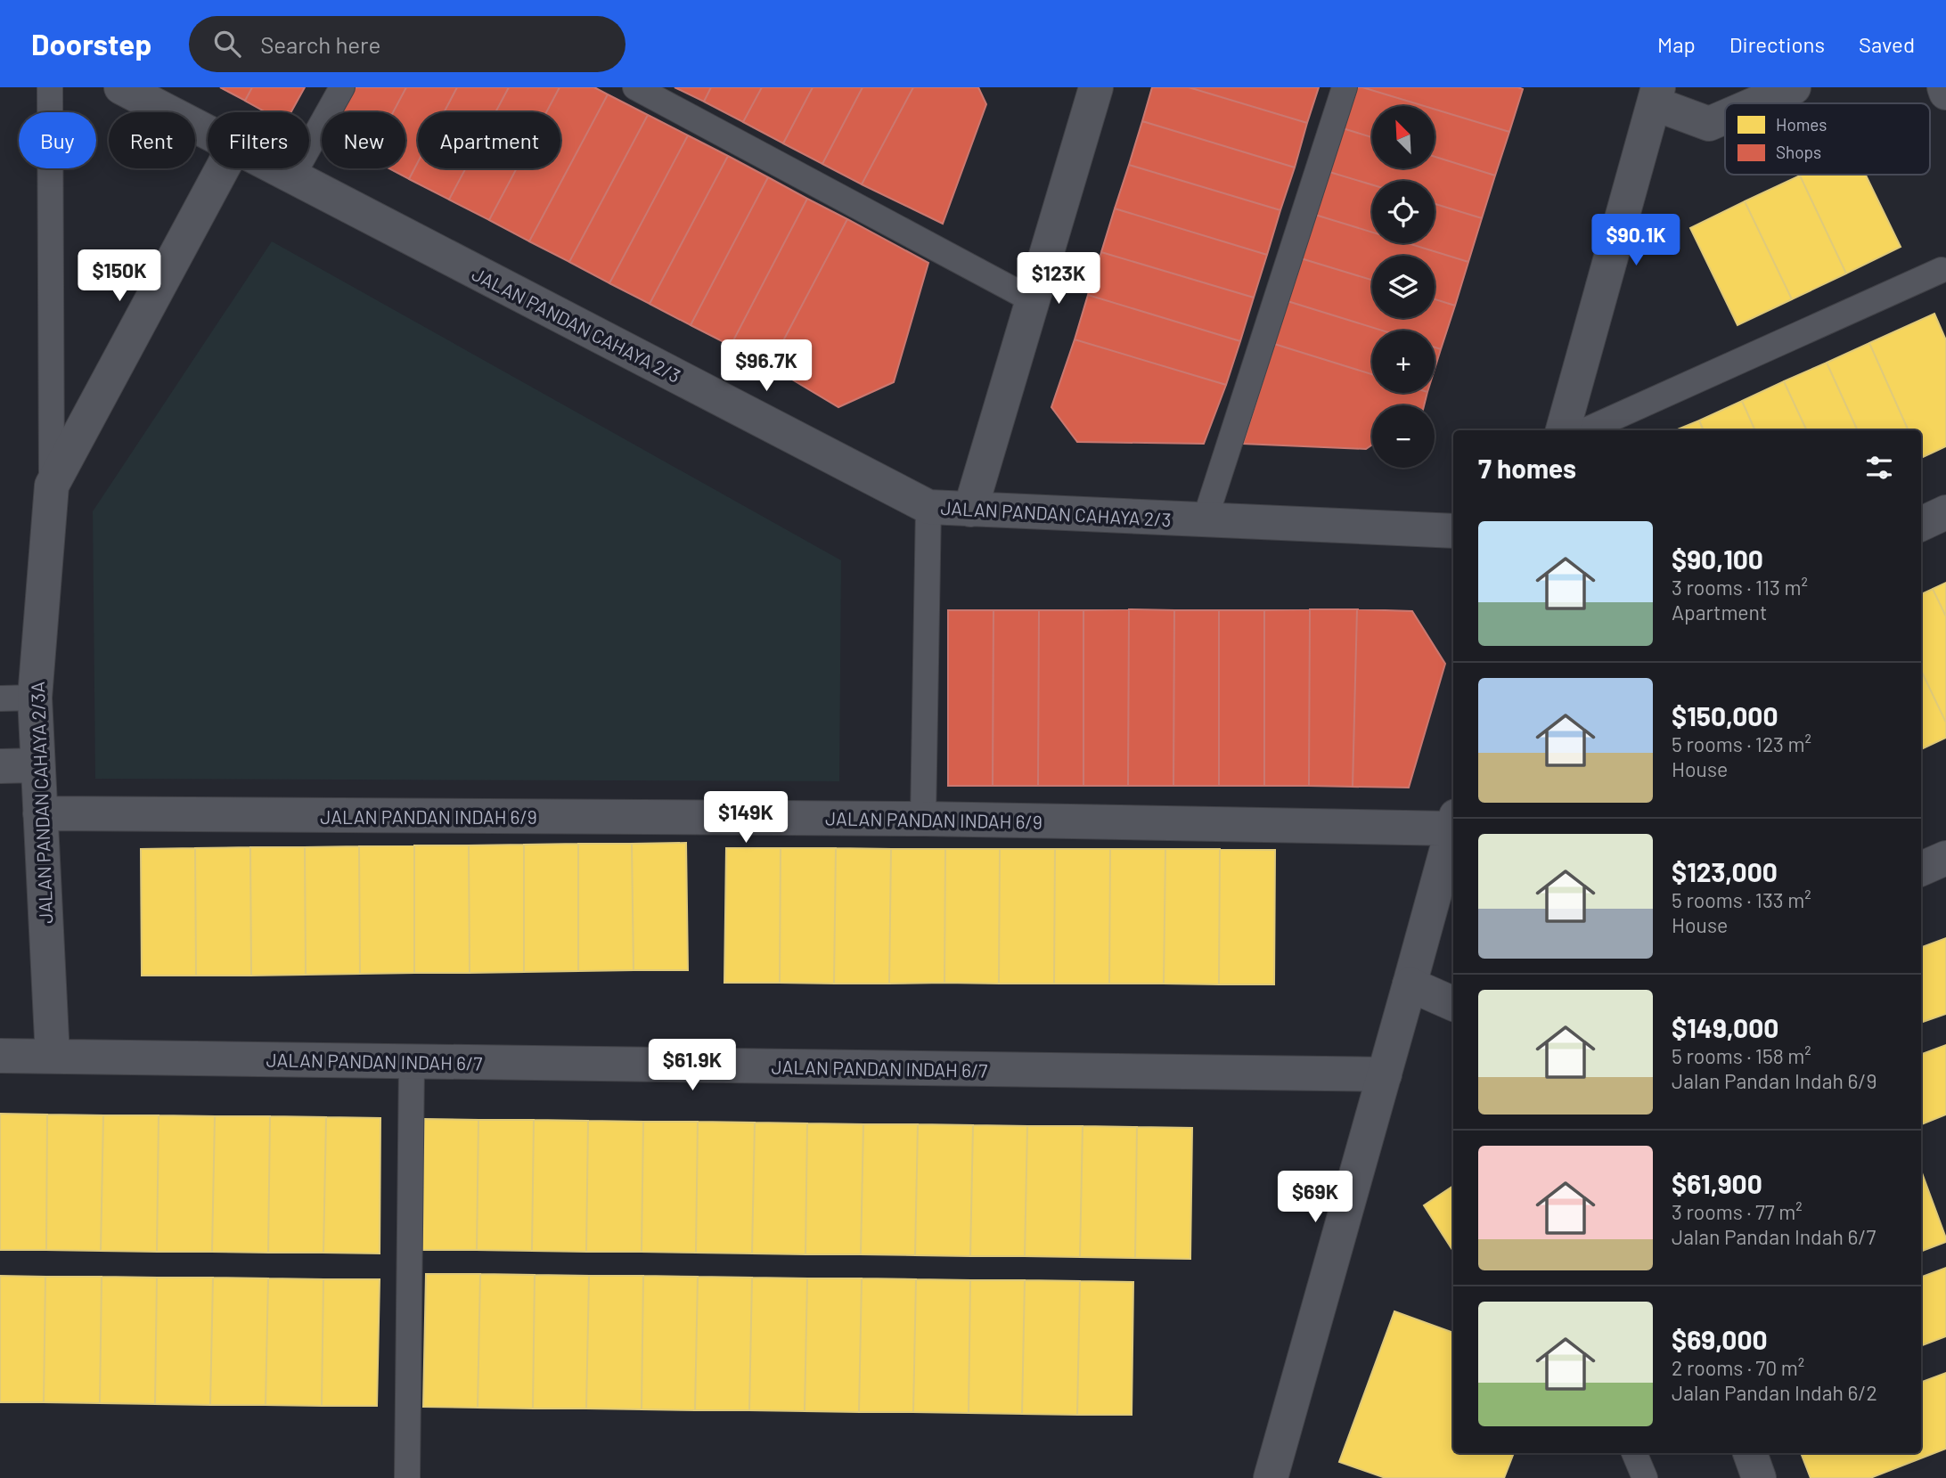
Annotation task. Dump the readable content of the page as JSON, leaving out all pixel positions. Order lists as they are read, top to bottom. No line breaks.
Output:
{"streets":{"street":["JALAN PANDAN CAHAYA 2/3","JALAN PANDAN CAHAYA 2/3A","JALAN PANDAN INDAH 6/9","JALAN PANDAN INDAH 6/7"]},"crossings":[["JALAN PANDAN CAHAYA 2/3A","JALAN PANDAN INDAH 6/9"],["JALAN PANDAN CAHAYA 2/3A","JALAN PANDAN INDAH 6/7"]],"legend":["Homes","Shops"],"north":"top left","page":{"header":"Doorstep","search":"Search here","nav":["Map","Directions","Saved"],"map_buttons":["+","−"],"chip":["Buy","Rent","Filters","New","Apartment"],"price":["$90.1K","$150K","$123K","$96.7K","$149K","$61.9K","$69K"],"heading":"7 homes","list":[{"name":"$90,100","note":"3 rooms · 113 m² · Apartment"},{"name":"$150,000","note":"5 rooms · 123 m² · House"},{"name":"$123,000","note":"5 rooms · 133 m² · House"},{"name":"$149,000","note":"5 rooms · 158 m² · Jalan Pandan Indah 6/9"},{"name":"$61,900","note":"3 rooms · 77 m² · Jalan Pandan Indah 6/7"},{"name":"$69,000","note":"2 rooms · 70 m² · Jalan Pandan Indah 6/2"}]}}
